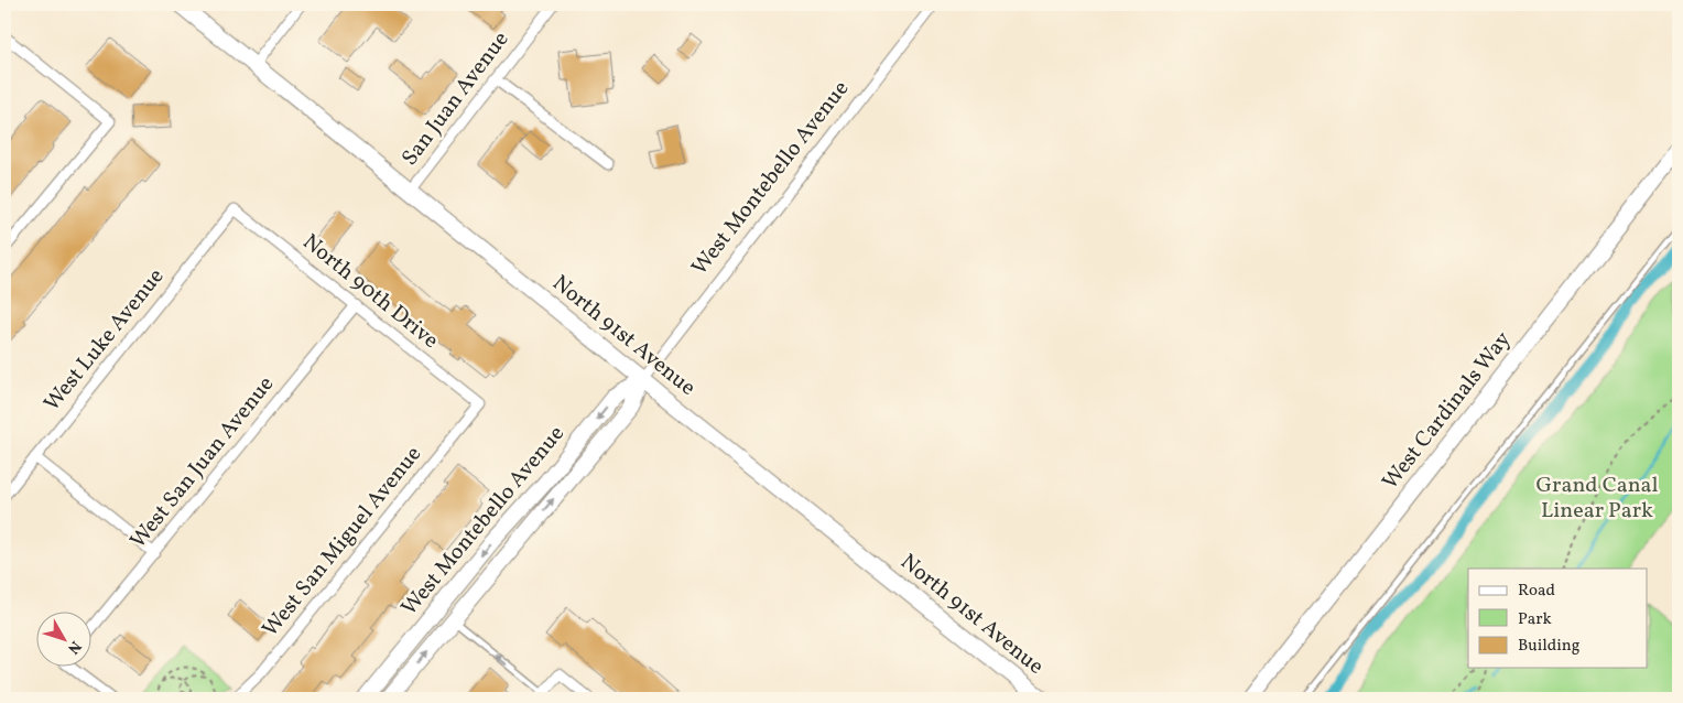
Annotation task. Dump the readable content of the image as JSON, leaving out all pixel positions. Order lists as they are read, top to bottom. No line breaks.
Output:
{"streets":{"main road":["West Montebello Avenue","North 91st Avenue","West Cardinals Way"],"street":["San Juan Avenue","North 90th Drive","West Luke Avenue","West San Juan Avenue","West San Miguel Avenue"]},"crossings":[["San Juan Avenue","North 91st Avenue"],["West Montebello Avenue","North 91st Avenue"],["North 90th Drive","West Luke Avenue"],["North 90th Drive","West San Juan Avenue"],["North 90th Drive","West San Miguel Avenue"]],"parks":["Grand Canal Linear Park"],"legend":["Road","Park","Building"],"north":"bottom right"}
